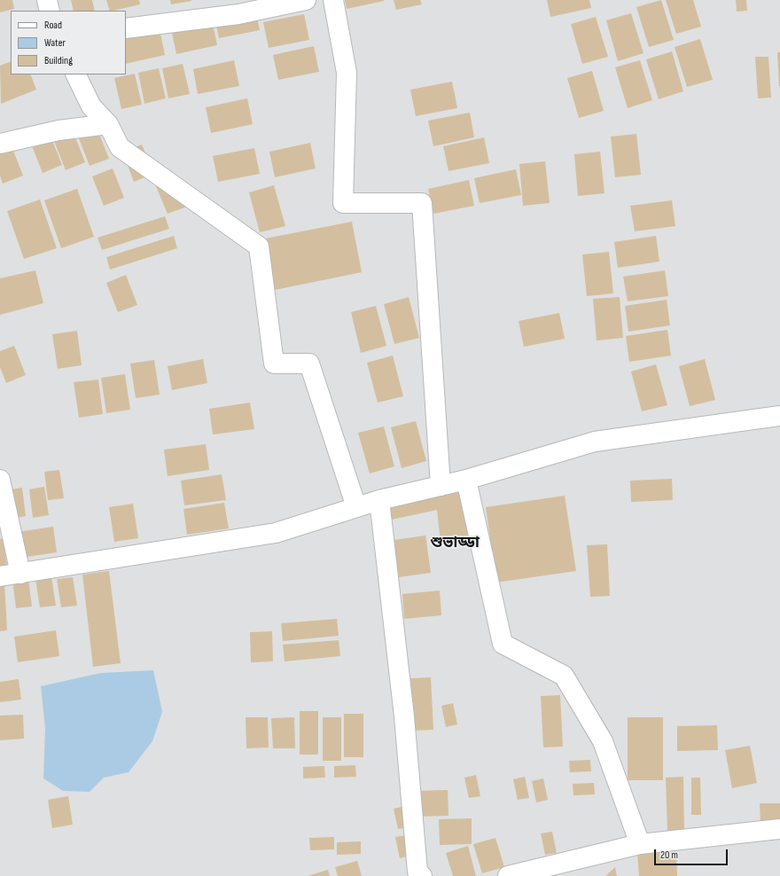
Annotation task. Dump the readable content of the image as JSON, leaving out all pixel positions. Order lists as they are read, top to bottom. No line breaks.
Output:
{"districts":["শুভাড্ডা"],"legend":["Road","Water","Building"],"scale_bar":"20 m"}
